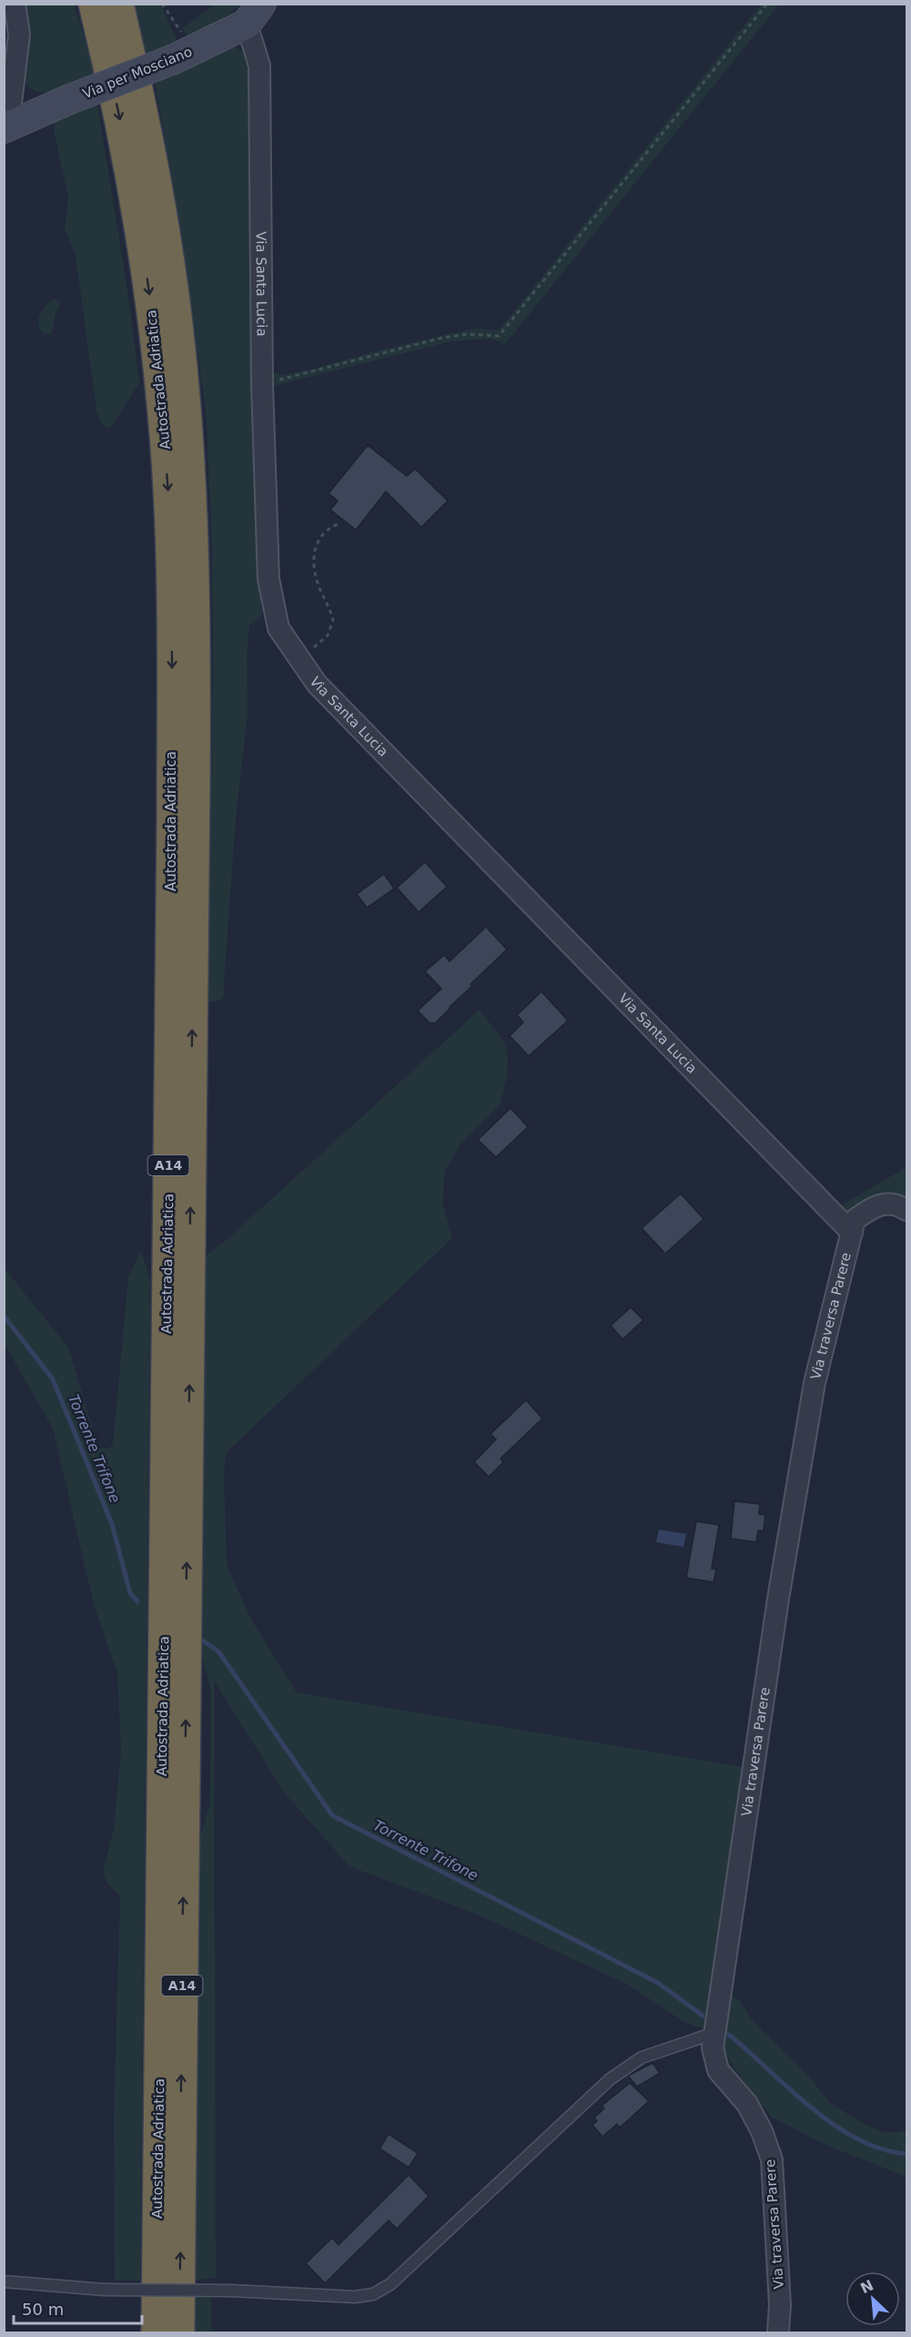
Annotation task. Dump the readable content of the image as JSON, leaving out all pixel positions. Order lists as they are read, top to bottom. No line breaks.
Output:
{"streets":{"highway":["Autostrada Adriatica","A14"],"main road":["Via per Mosciano"],"street":["Via Santa Lucia","Via traversa Parere"]},"crossings":[["Via per Mosciano","Via Santa Lucia"],["Via Santa Lucia","Via traversa Parere"]],"water":["Torrente Trifone"],"scale_bar":"50 m","north":"top left"}
